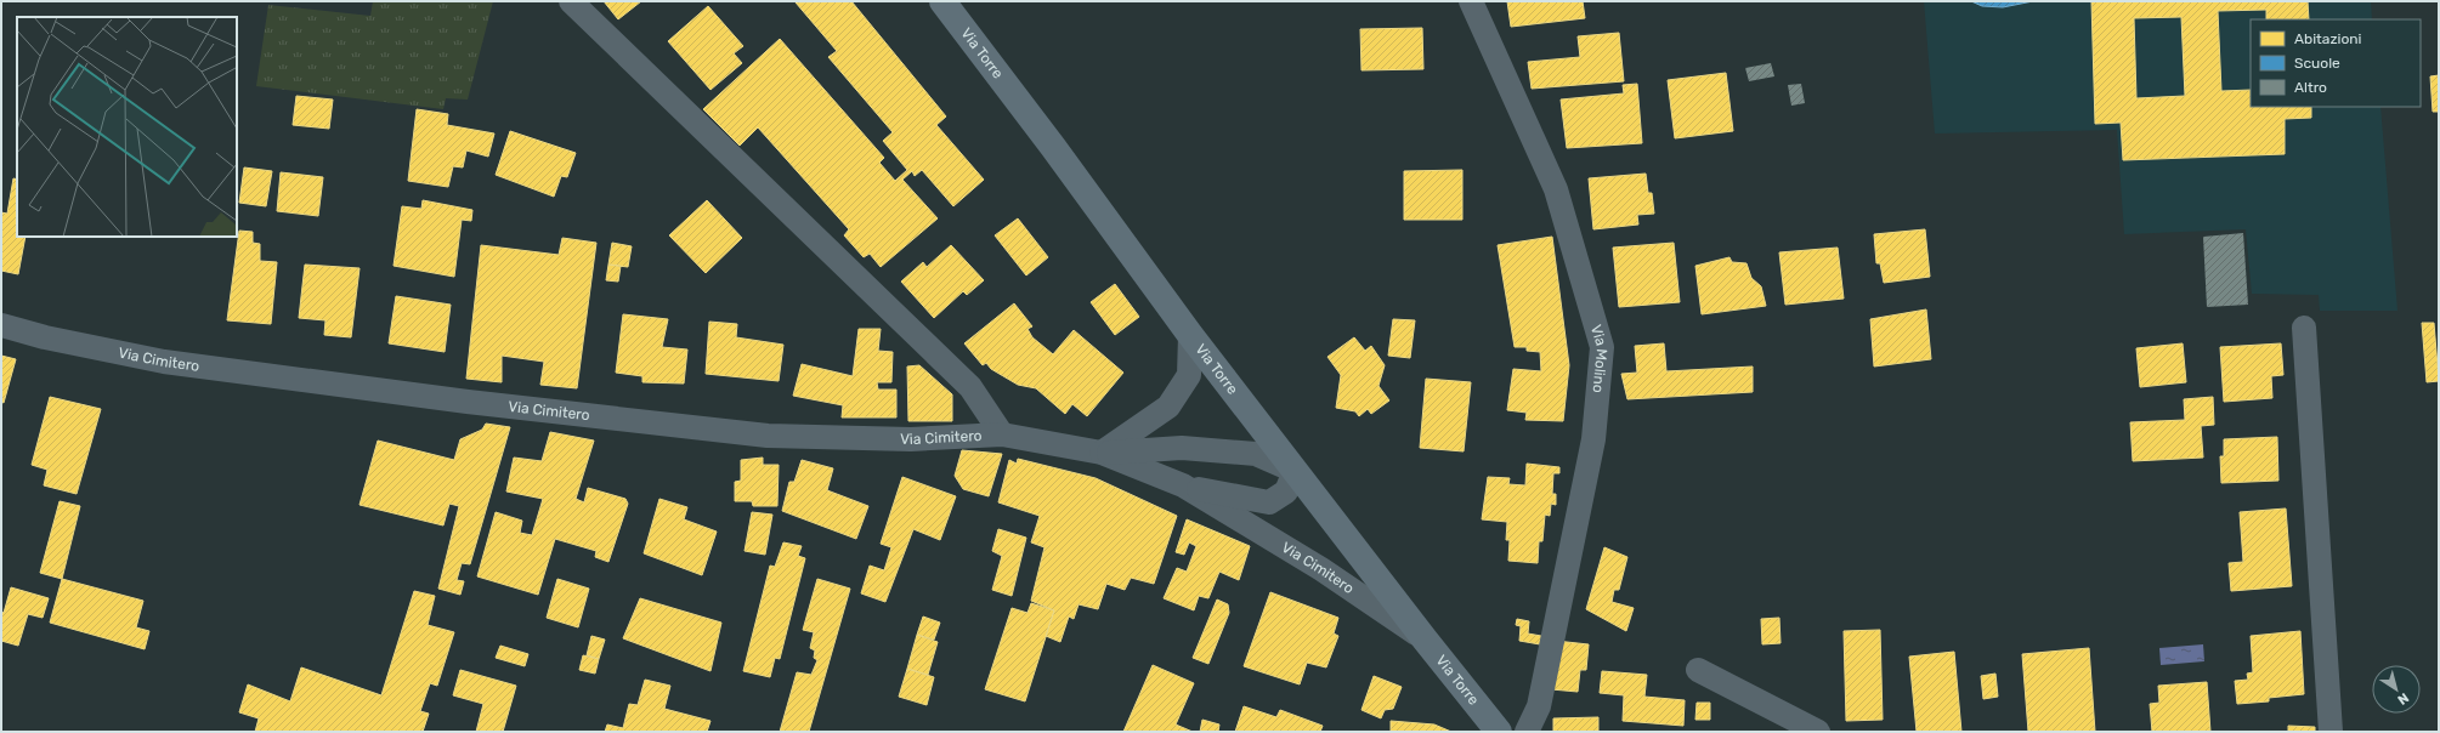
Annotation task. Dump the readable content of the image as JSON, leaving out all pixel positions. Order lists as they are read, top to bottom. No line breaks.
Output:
{"streets":{"main road":["Via Torre"],"street":["Via Cimitero","Via Molino"]},"crossings":[["Via Torre","Via Cimitero"]],"legend":["Abitazioni","Scuole","Altro"],"north":"bottom right"}
